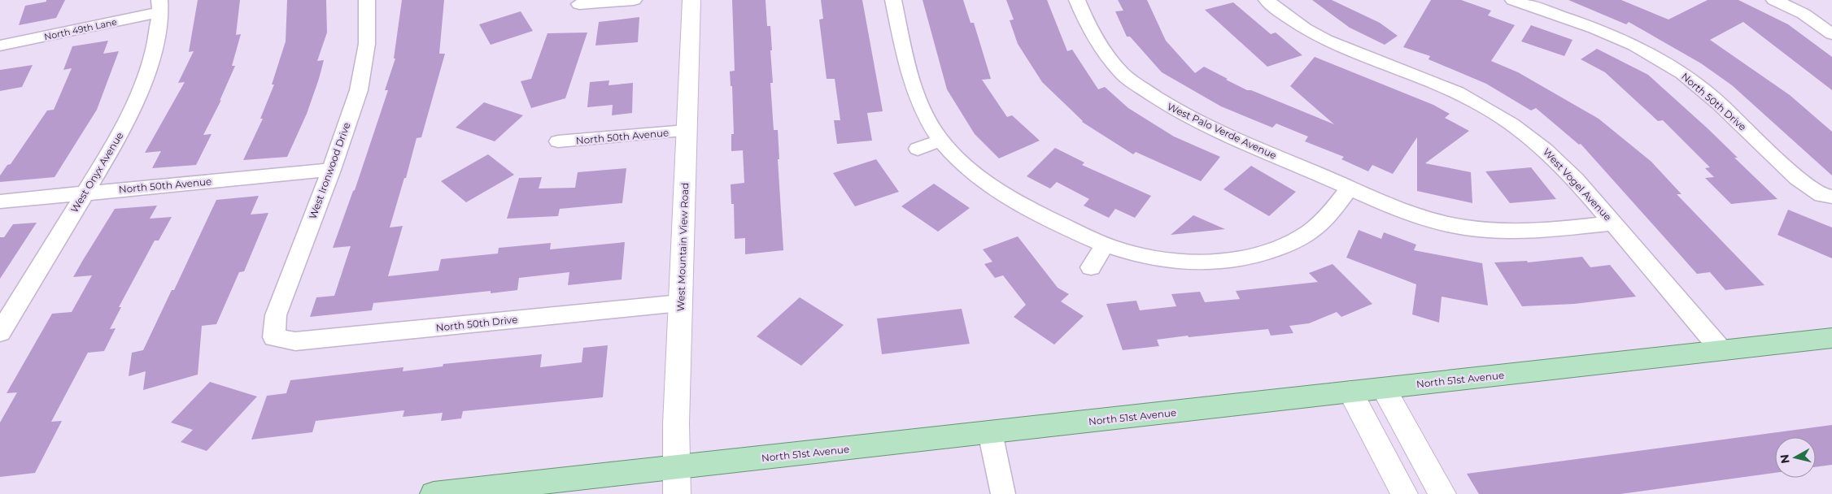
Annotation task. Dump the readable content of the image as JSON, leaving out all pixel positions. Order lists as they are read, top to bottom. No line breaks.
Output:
{"streets":{"main road":["North 51st Avenue"],"street":["North 49th Lane","North 50th Drive","West Palo Verde Avenue","North 50th Avenue","West Ironwood Drive","West Onyx Avenue","West Vogel Avenue","West Mountain View Road"]},"crossings":[["North 49th Lane","West Onyx Avenue"],["North 50th Drive","West Ironwood Drive"],["North 50th Drive","West Mountain View Road"],["North 50th Avenue","West Ironwood Drive"],["North 50th Avenue","West Onyx Avenue"],["North 50th Avenue","West Mountain View Road"],["West Vogel Avenue","North 51st Avenue"],["West Mountain View Road","North 51st Avenue"]],"north":"left"}
